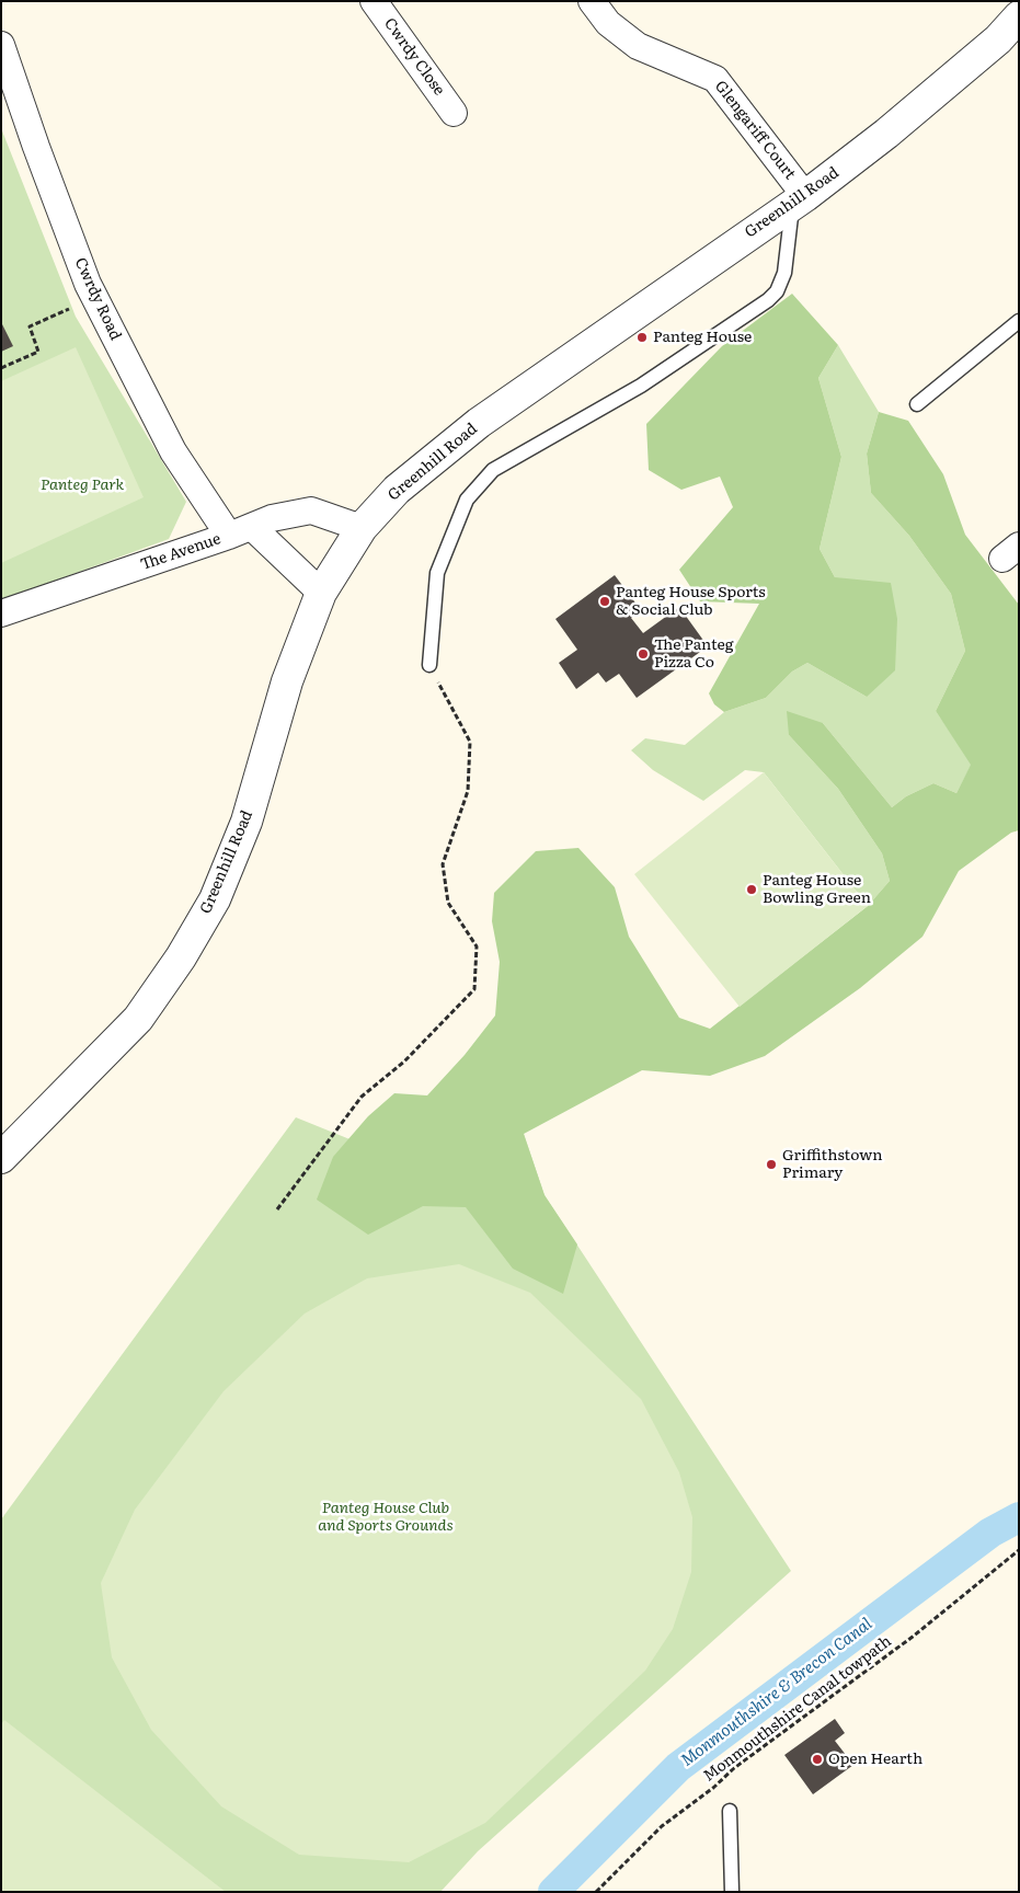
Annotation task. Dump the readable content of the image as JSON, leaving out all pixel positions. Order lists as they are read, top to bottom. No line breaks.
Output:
{"streets":{"street":["Cwrdy Close","Glengariff Court","Greenhill Road","Cwrdy Road","The Avenue"],"path":["Monmouthshire Canal towpath"]},"crossings":[["Glengariff Court","Greenhill Road"],["Greenhill Road","Cwrdy Road"],["Greenhill Road","The Avenue"],["Cwrdy Road","The Avenue"]],"water":["Monmouthshire & Brecon Canal"],"parks":["Panteg Park","Panteg House Club and Sports Grounds"],"places":["Panteg House","Panteg House Sports & Social Club","The Panteg Pizza Co","Panteg House Bowling Green","Griffithstown Primary","Open Hearth"]}
